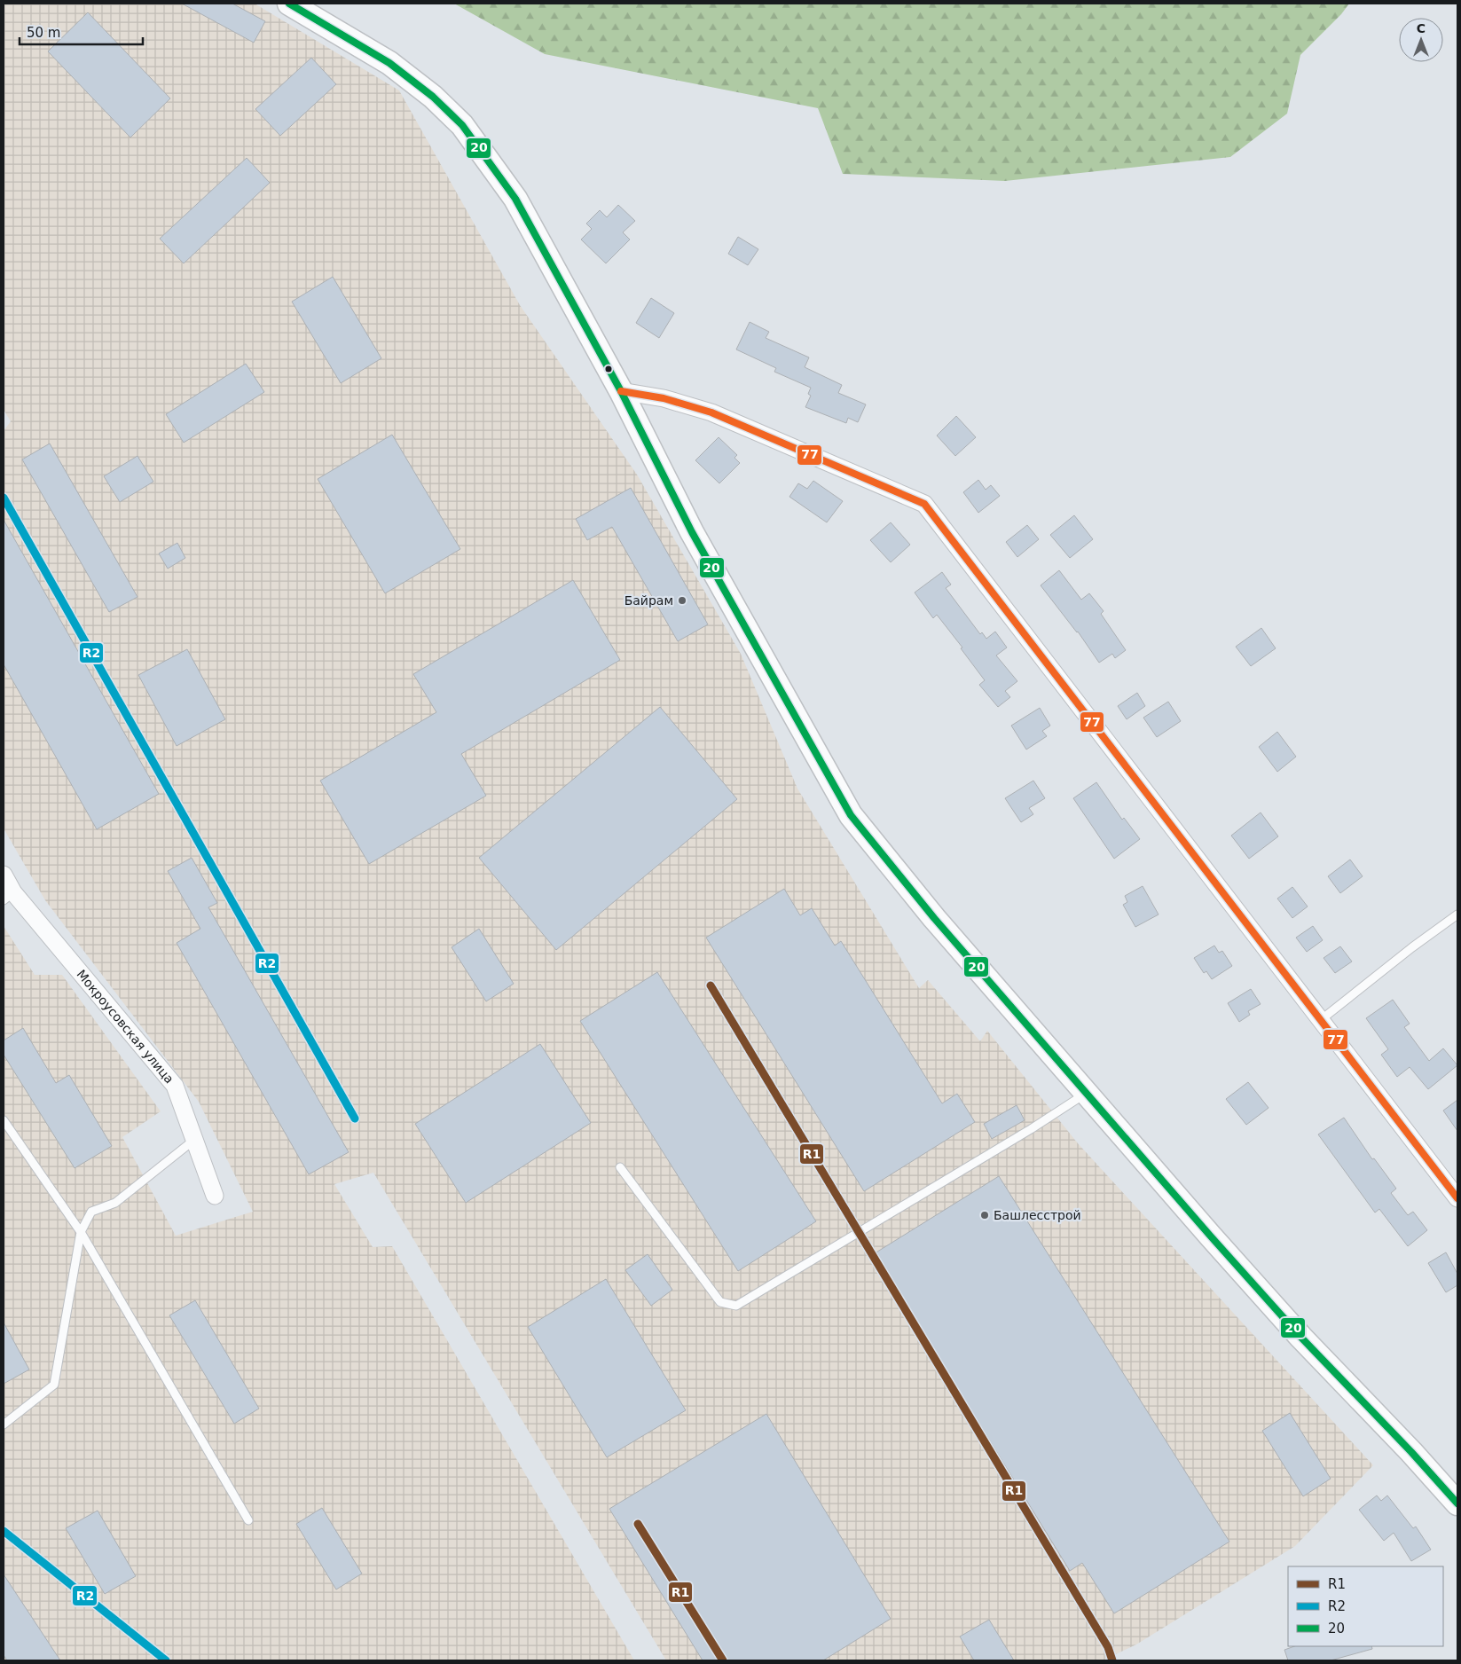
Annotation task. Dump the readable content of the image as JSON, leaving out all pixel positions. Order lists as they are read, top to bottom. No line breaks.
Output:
{"streets":{"street":["Мокроусовская улица"]},"places":["Байрам","Башлесстрой"],"lines":["transit line 20","transit line 77","transit line R2","transit line R1"],"legend":["R1","R2","20"],"scale_bar":"50 m","north":"top"}
